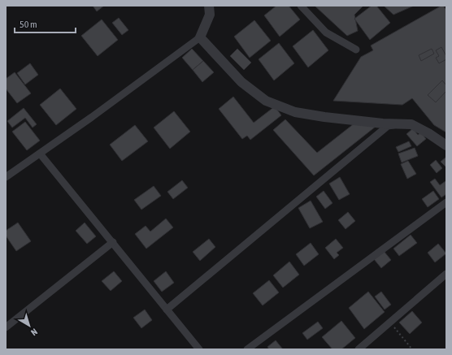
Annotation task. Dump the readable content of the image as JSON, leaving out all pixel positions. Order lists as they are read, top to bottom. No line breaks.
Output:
{"scale_bar":"50 m","north":"bottom right"}
